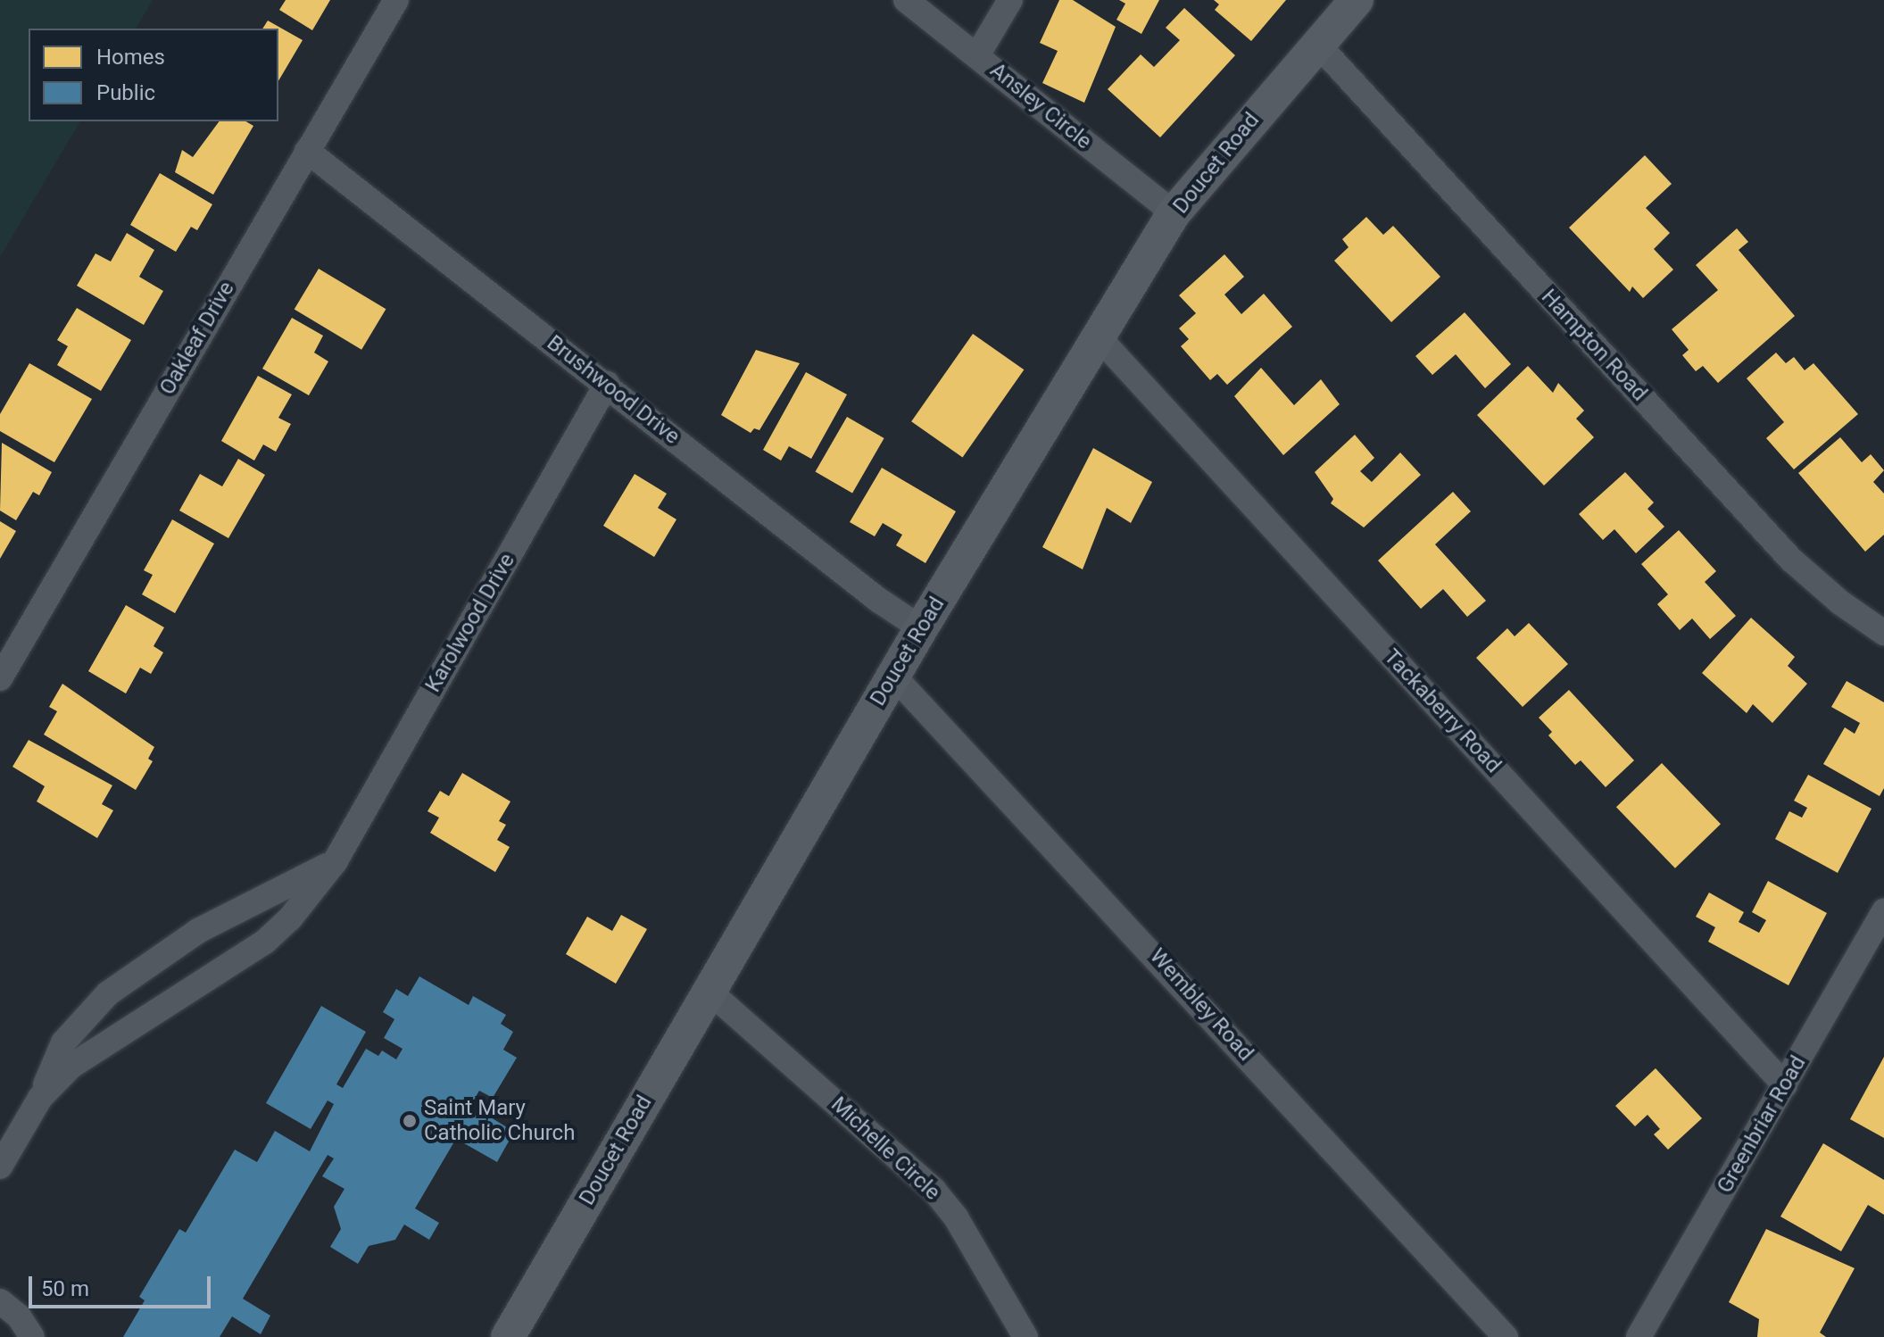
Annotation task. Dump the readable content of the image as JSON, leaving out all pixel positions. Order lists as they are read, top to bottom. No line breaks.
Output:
{"streets":{"street":["Ansley Circle","Doucet Road","Oakleaf Drive","Hampton Road","Brushwood Drive","Karolwood Drive","Tackaberry Road","Wembley Road","Greenbriar Road","Michelle Circle"]},"crossings":[["Ansley Circle","Doucet Road"],["Doucet Road","Hampton Road"],["Doucet Road","Brushwood Drive"],["Doucet Road","Tackaberry Road"],["Doucet Road","Wembley Road"],["Doucet Road","Michelle Circle"],["Oakleaf Drive","Brushwood Drive"],["Brushwood Drive","Karolwood Drive"],["Tackaberry Road","Greenbriar Road"]],"places":["Saint Mary Catholic Church"],"legend":["Homes","Public"],"scale_bar":"50 m"}
